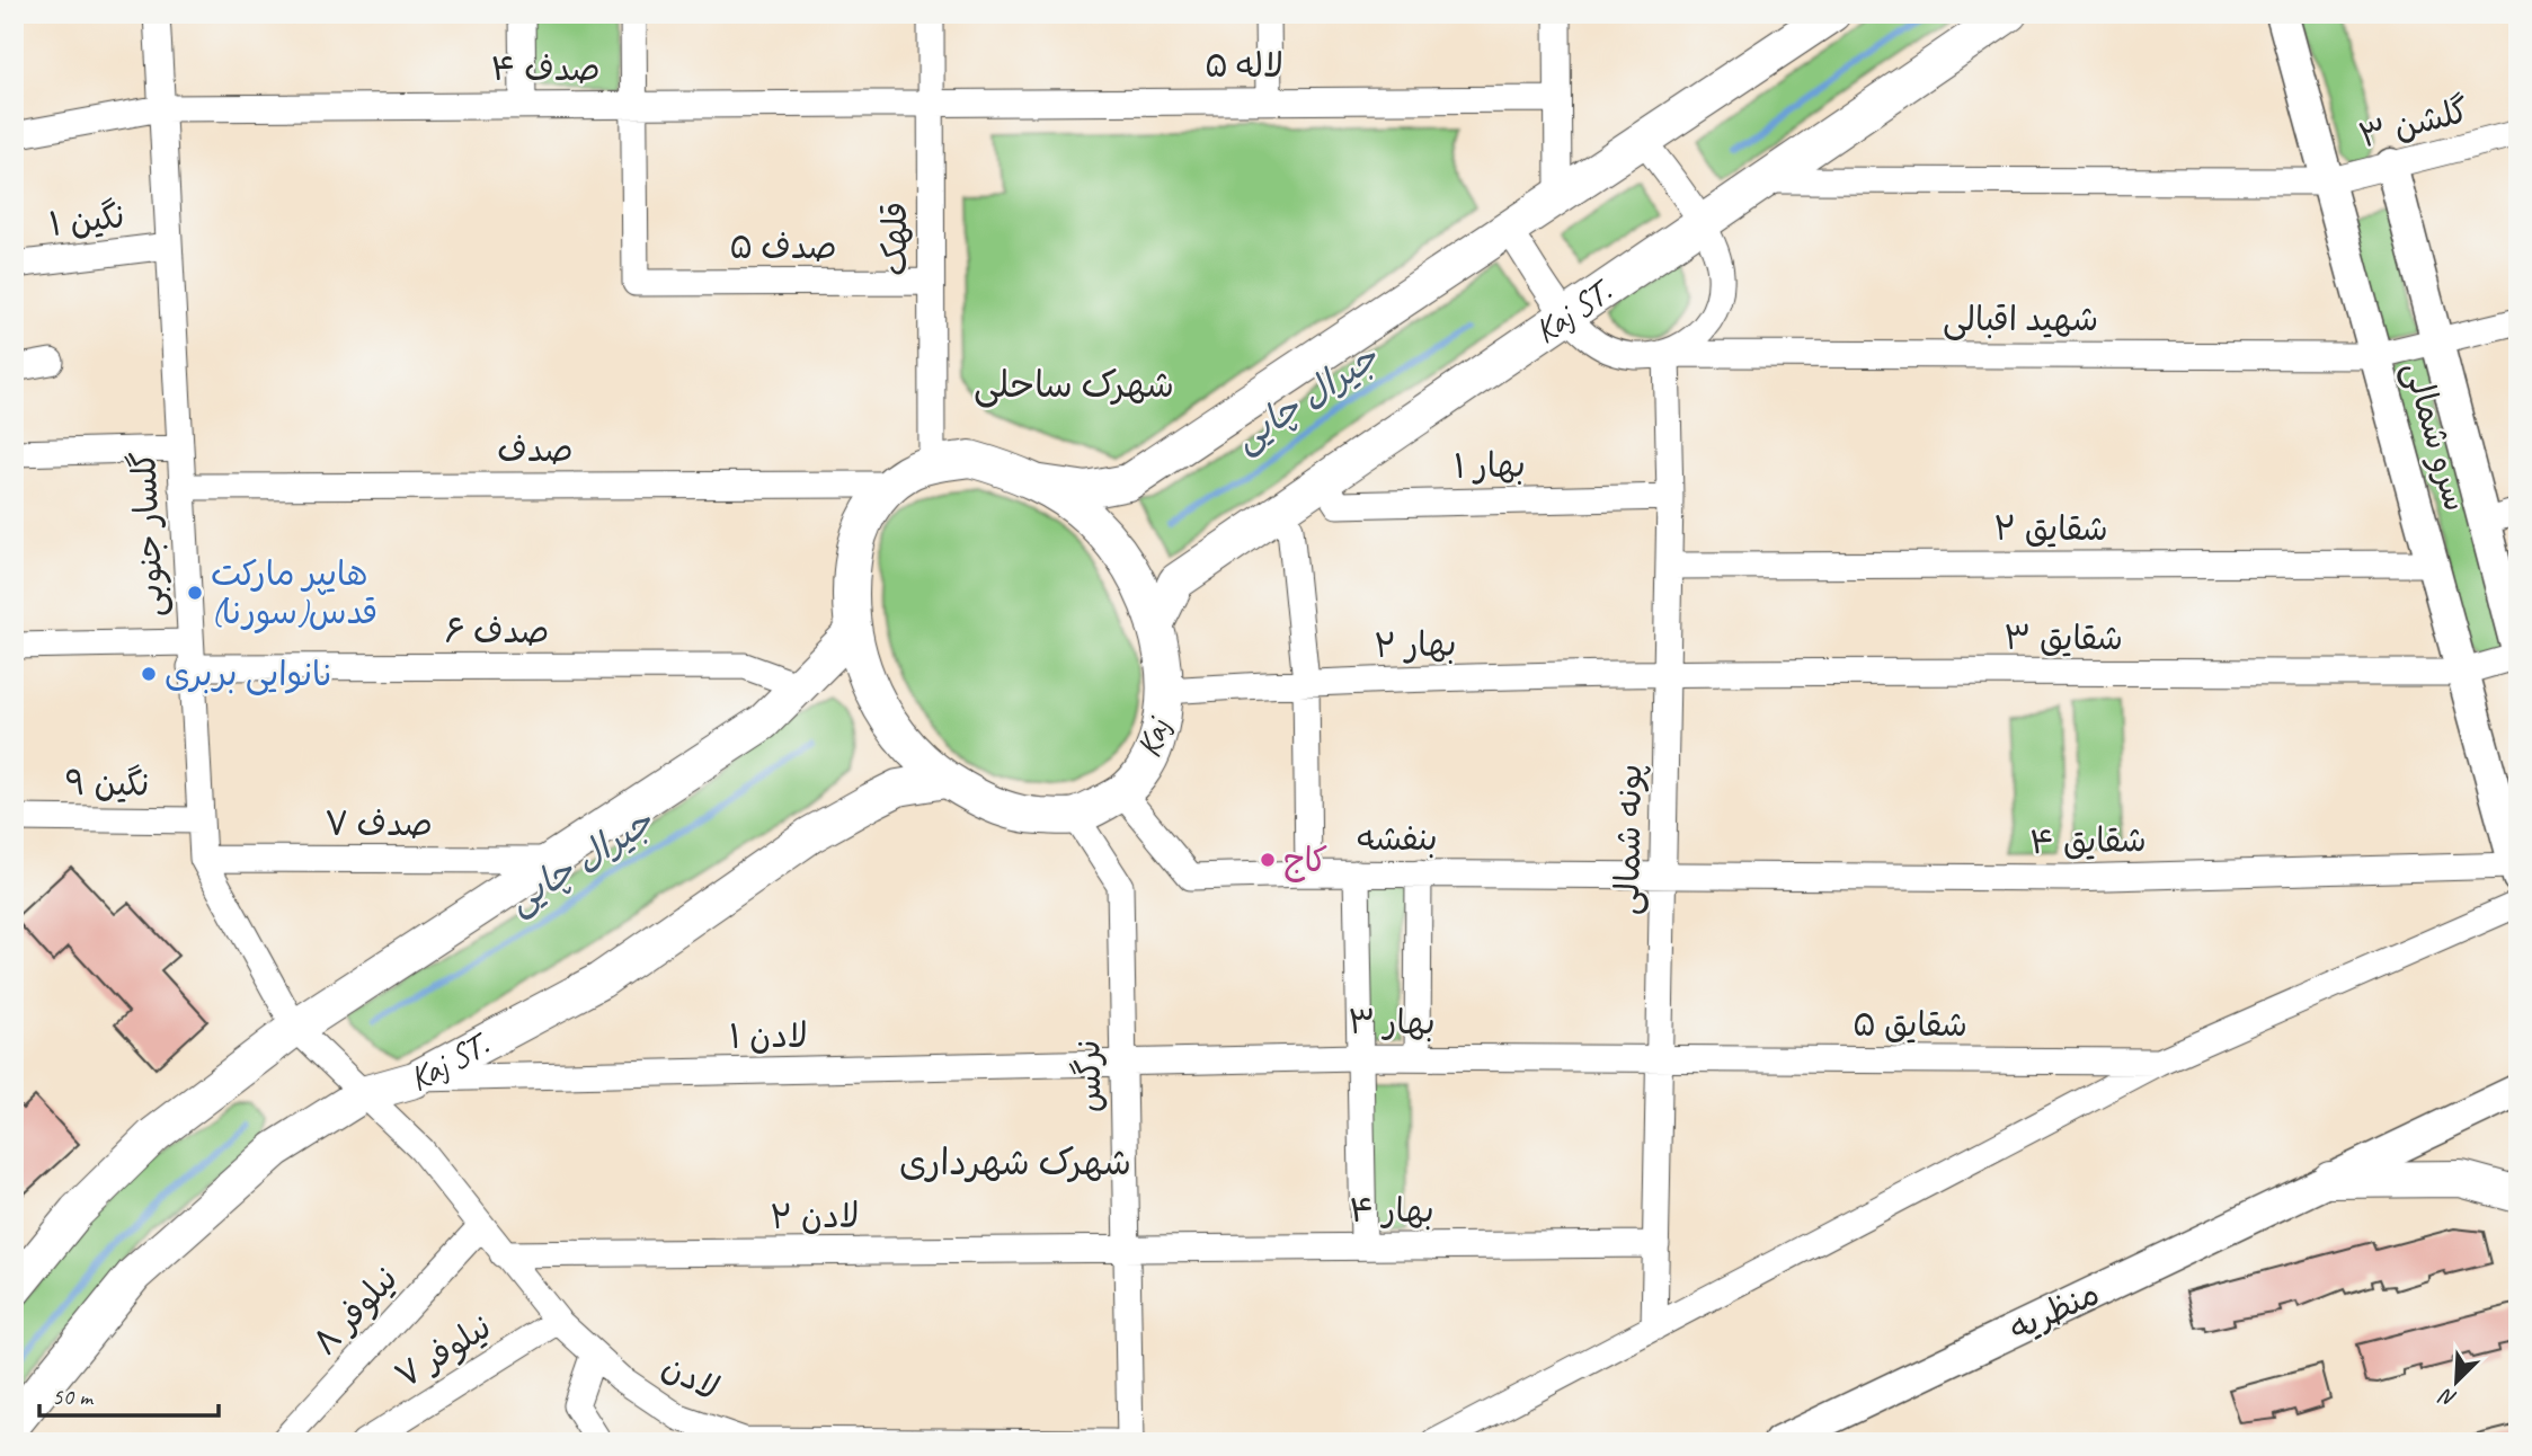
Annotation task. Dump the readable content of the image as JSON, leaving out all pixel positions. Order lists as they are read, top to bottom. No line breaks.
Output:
{"streets":{"main road":["Kaj ST.","Kaj","منظریه"],"street":["لاله ۵","صدف ۴","گلشن ۳","نگین ۱","قلهک","صدف ۵","شهید اقبالی","سرو شمالی","صدف","بهار ۱","شقایق ۲","گلسار جنوبی","صدف ۶","شقایق ۳","بهار ۲","نگین ۹","صدف ۷","بنفشه","پونه شمالی","شقایق ۴","بهار ۳","شقایق ۵","لادن ۱","نرگس","بهار ۴","لادن ۲","نیلوفر ۸","نیلوفر ۷","لادن"]},"crossings":[["لاله ۵","صدف ۴"],["لاله ۵","قلهک"],["صدف ۴","قلهک"],["صدف ۴","صدف ۵"],["صدف ۴","گلسار جنوبی"],["گلشن ۳","Kaj ST."],["گلشن ۳","سرو شمالی"],["نگین ۱","گلسار جنوبی"],["قلهک","صدف ۵"],["قلهک","Kaj"],["Kaj ST.","شهید اقبالی"],["Kaj ST.","بهار ۱"],["Kaj ST.","گلسار جنوبی"],["Kaj ST.","Kaj"],["Kaj ST.","لادن ۱"],["Kaj ST.","لادن"],["شهید اقبالی","سرو شمالی"],["شهید اقبالی","پونه شمالی"],["سرو شمالی","شقایق ۲"],["سرو شمالی","شقایق ۳"],["سرو شمالی","شقایق ۴"],["صدف","گلسار جنوبی"],["صدف","Kaj"],["بهار ۱","پونه شمالی"],["شقایق ۲","پونه شمالی"],["گلسار جنوبی","صدف ۶"],["گلسار جنوبی","نگین ۹"],["گلسار جنوبی","صدف ۷"],["گلسار جنوبی","لادن"],["شقایق ۳","بهار ۲"],["شقایق ۳","پونه شمالی"],["بهار ۲","Kaj"],["بهار ۲","پونه شمالی"],["Kaj","بنفشه"],["Kaj","نرگس"],["بنفشه","پونه شمالی"],["بنفشه","شقایق ۴"],["پونه شمالی","شقایق ۴"],["پونه شمالی","بهار ۳"],["پونه شمالی","شقایق ۵"],["پونه شمالی","بهار ۴"],["بهار ۳","شقایق ۵"],["بهار ۳","لادن ۱"],["بهار ۳","نرگس"],["لادن ۱","نرگس"],["نرگس","بهار ۴"],["نرگس","لادن ۲"],["بهار ۴","لادن ۲"],["لادن ۲","لادن"],["نیلوفر ۸","لادن"],["نیلوفر ۷","لادن"]],"districts":["شهرک ساحلی","شهرک شهرداری"],"water":["جیرال چایی"],"places":["هایپر مارکت قدس(سورنا)","نانوایی بربری","کاج"],"scale_bar":"50 m","north":"bottom left"}
